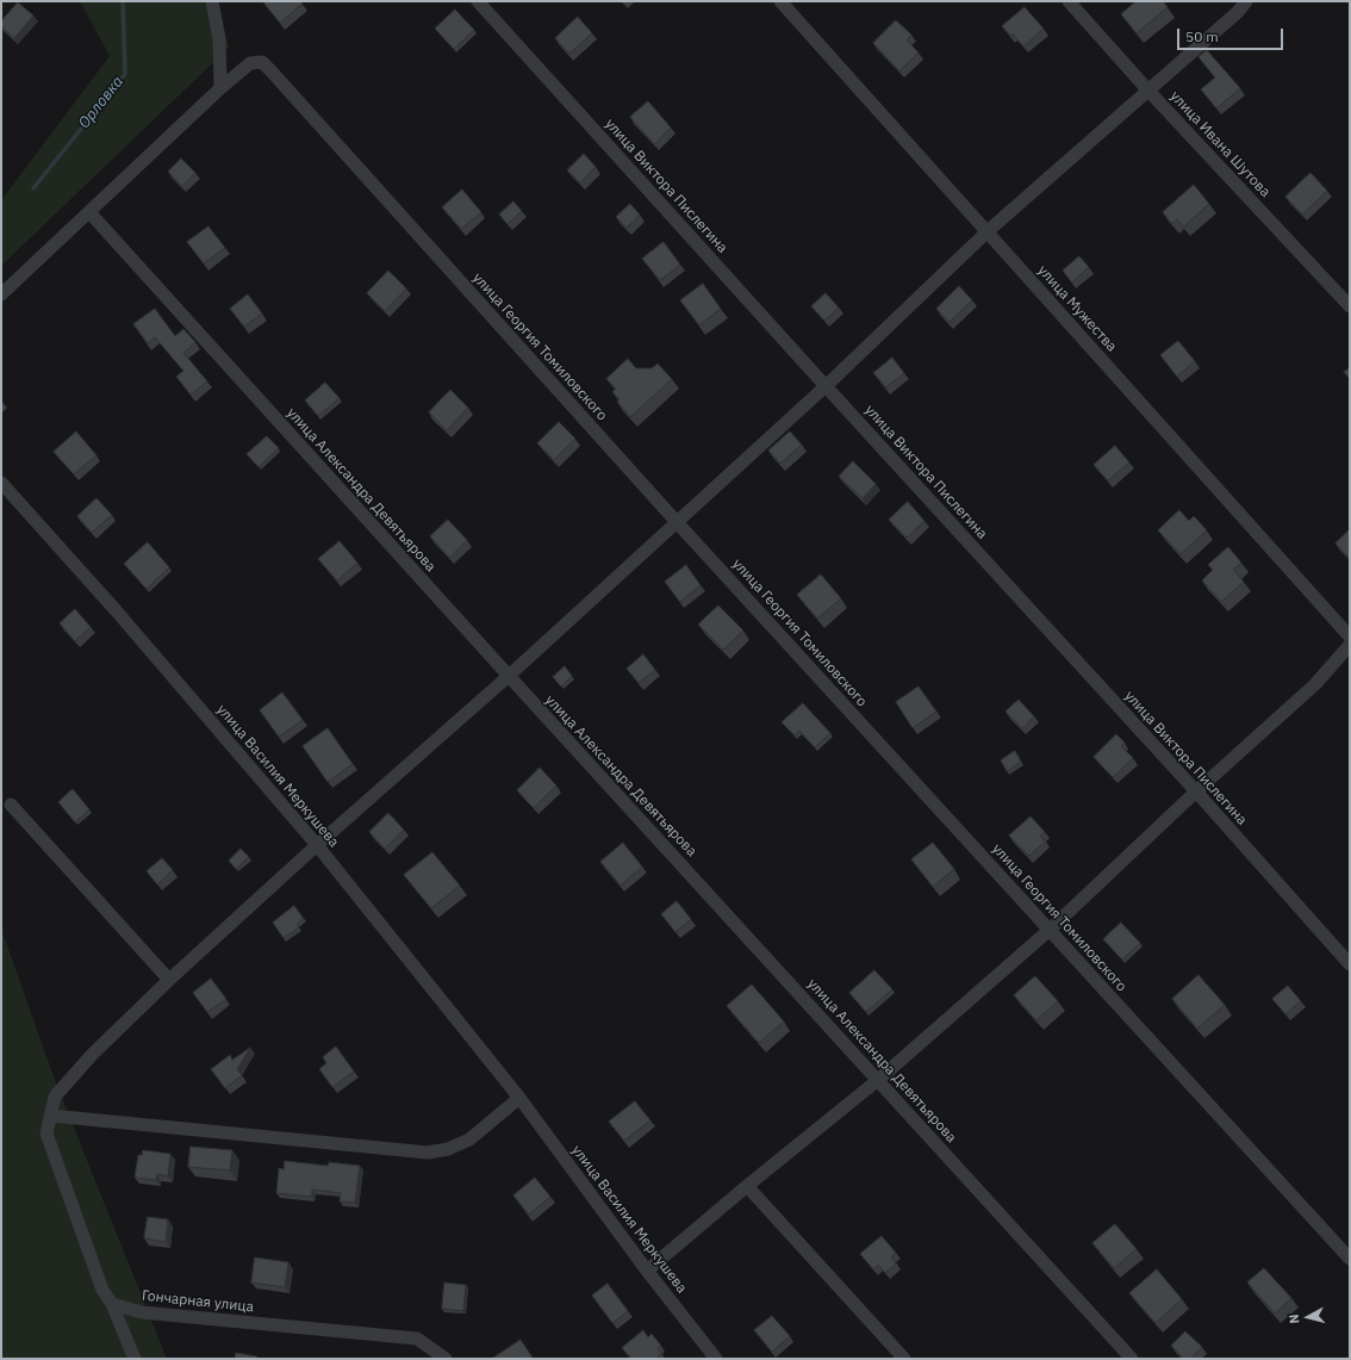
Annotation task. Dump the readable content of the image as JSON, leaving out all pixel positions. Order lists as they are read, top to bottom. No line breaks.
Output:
{"streets":{"street":["улица Ивана Шутова","улица Виктора Пислегина","улица Мужества","улица Георгия Томиловского","улица Александра Девятьярова","улица Василия Меркушева","Гончарная улица"]},"water":["Орловка"],"scale_bar":"50 m","north":"left"}
